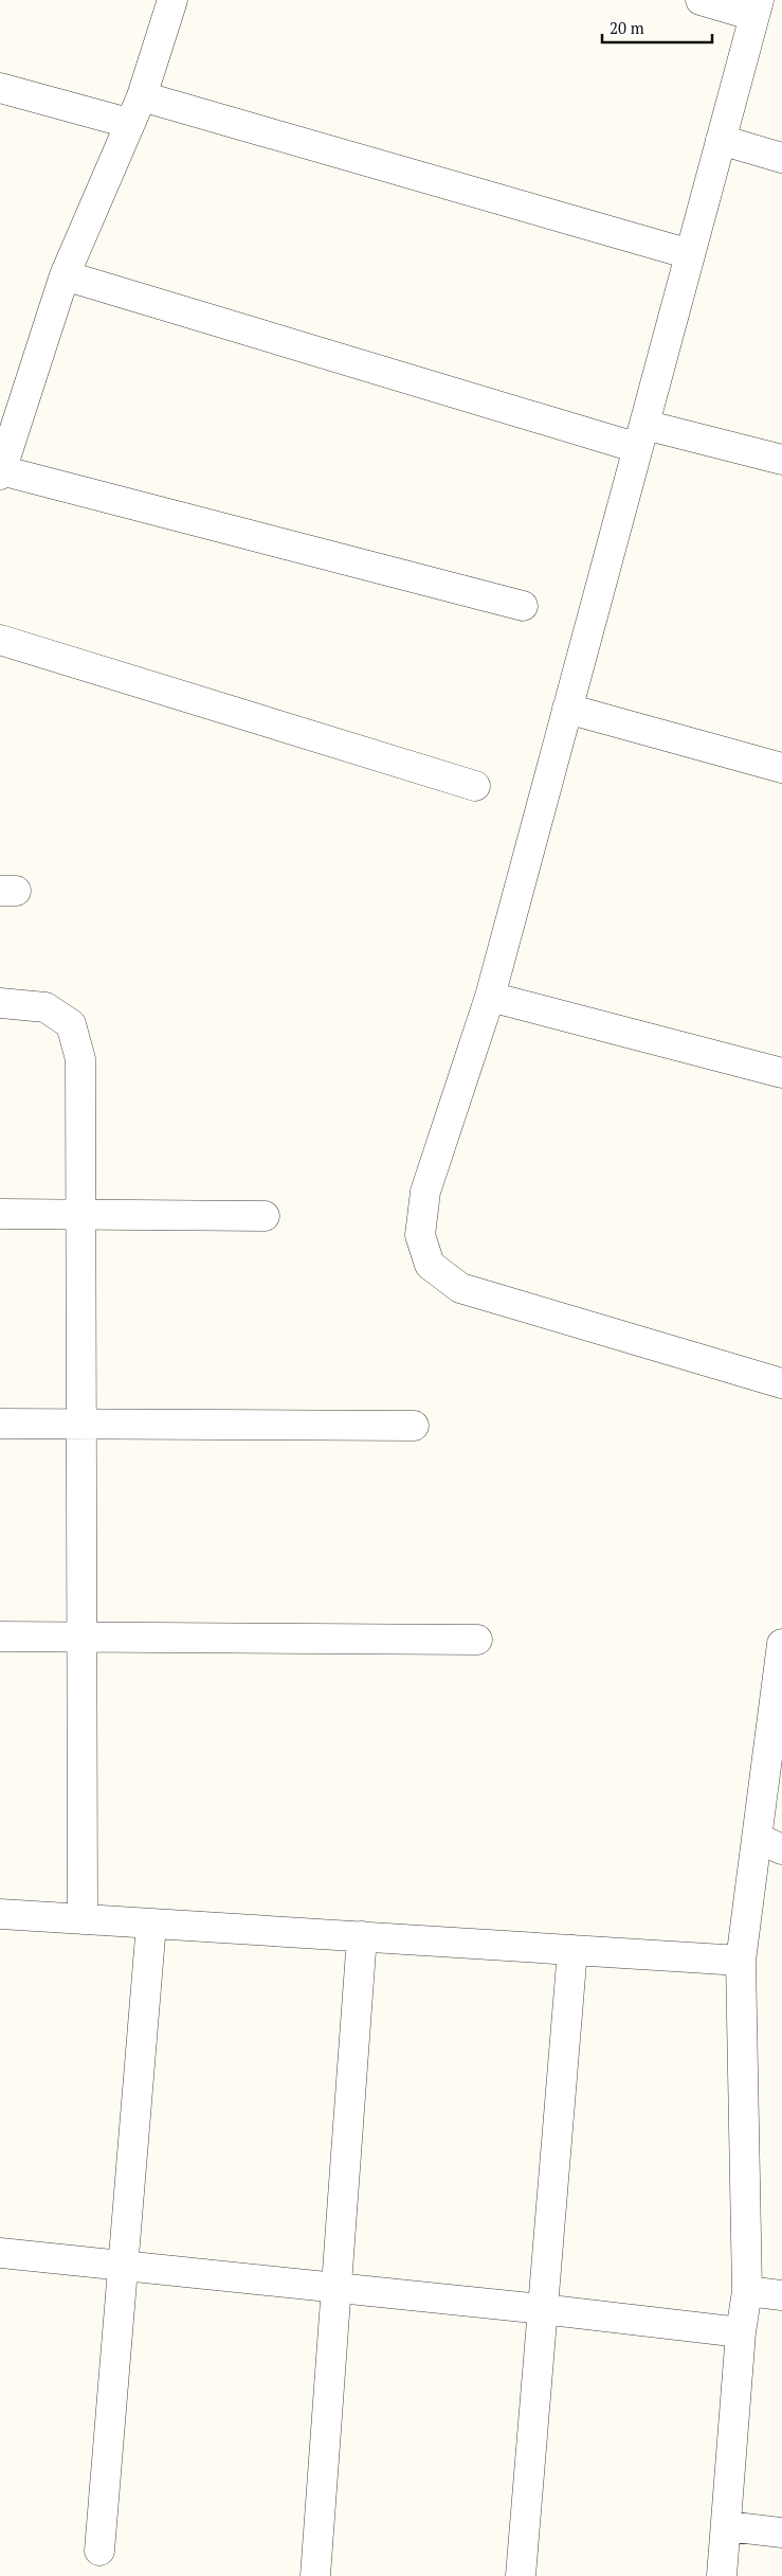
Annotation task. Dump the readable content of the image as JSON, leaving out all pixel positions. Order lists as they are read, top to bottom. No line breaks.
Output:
{"scale_bar":"20 m"}
